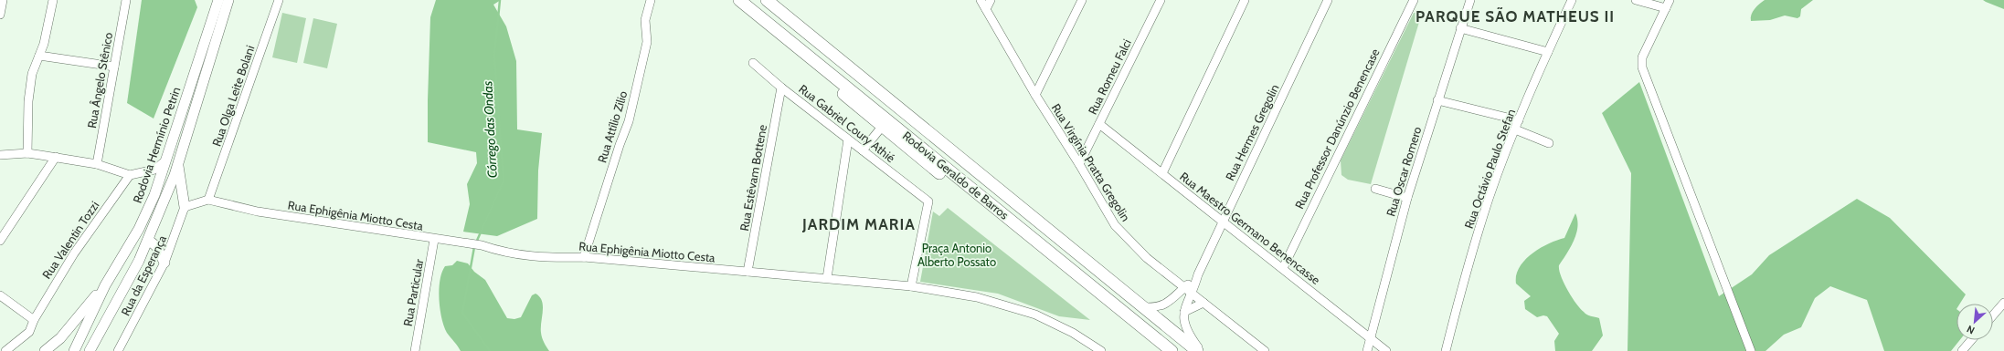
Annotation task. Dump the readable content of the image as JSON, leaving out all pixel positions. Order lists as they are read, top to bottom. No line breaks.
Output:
{"streets":{"highway":["Rodovia Geraldo de Barros"],"main road":["Rodovia Hermínio Petrin"],"street":["Rua Romeu Falci","Rua Ângelo Stênico","Rua Olga Leite Bolani","Rua Gabriel Coury Athié","Rua Attílio Zilio","Rua Professor Danúnzio Benencase","Rua Hermes Gregolin","Rua Virgínia Pratta Gregolin","Rua Octávio Paulo Stefan","Rua Oscar Romero","Rua Estêvam Bottene","Rua Ephigênia Miotto Cesta","Rua Maestro Germano Benencasse","Rua Valentin Tozzi","Rua da Esperança","Rua Particular"]},"crossings":[["Rua Romeu Falci","Rua Virgínia Pratta Gregolin"],["Rua Romeu Falci","Rua Maestro Germano Benencasse"],["Rua Olga Leite Bolani","Rua Ephigênia Miotto Cesta"],["Rua Gabriel Coury Athié","Rua Estêvam Bottene"],["Rua Gabriel Coury Athié","Rua Ephigênia Miotto Cesta"],["Rua Attílio Zilio","Rua Ephigênia Miotto Cesta"],["Rua Professor Danúnzio Benencase","Rua Maestro Germano Benencasse"],["Rua Hermes Gregolin","Rua Virgínia Pratta Gregolin"],["Rua Hermes Gregolin","Rodovia Geraldo de Barros"],["Rua Hermes Gregolin","Rua Maestro Germano Benencasse"],["Rua Oscar Romero","Rua Maestro Germano Benencasse"],["Rua Estêvam Bottene","Rua Ephigênia Miotto Cesta"],["Rua Ephigênia Miotto Cesta","Rua Particular"]],"districts":["PARQUE SÃO MATHEUS II","JARDIM MARIA"],"water":["Córrego das Ondas"],"parks":["Praça Antonio Alberto Possato"],"north":"bottom left"}
